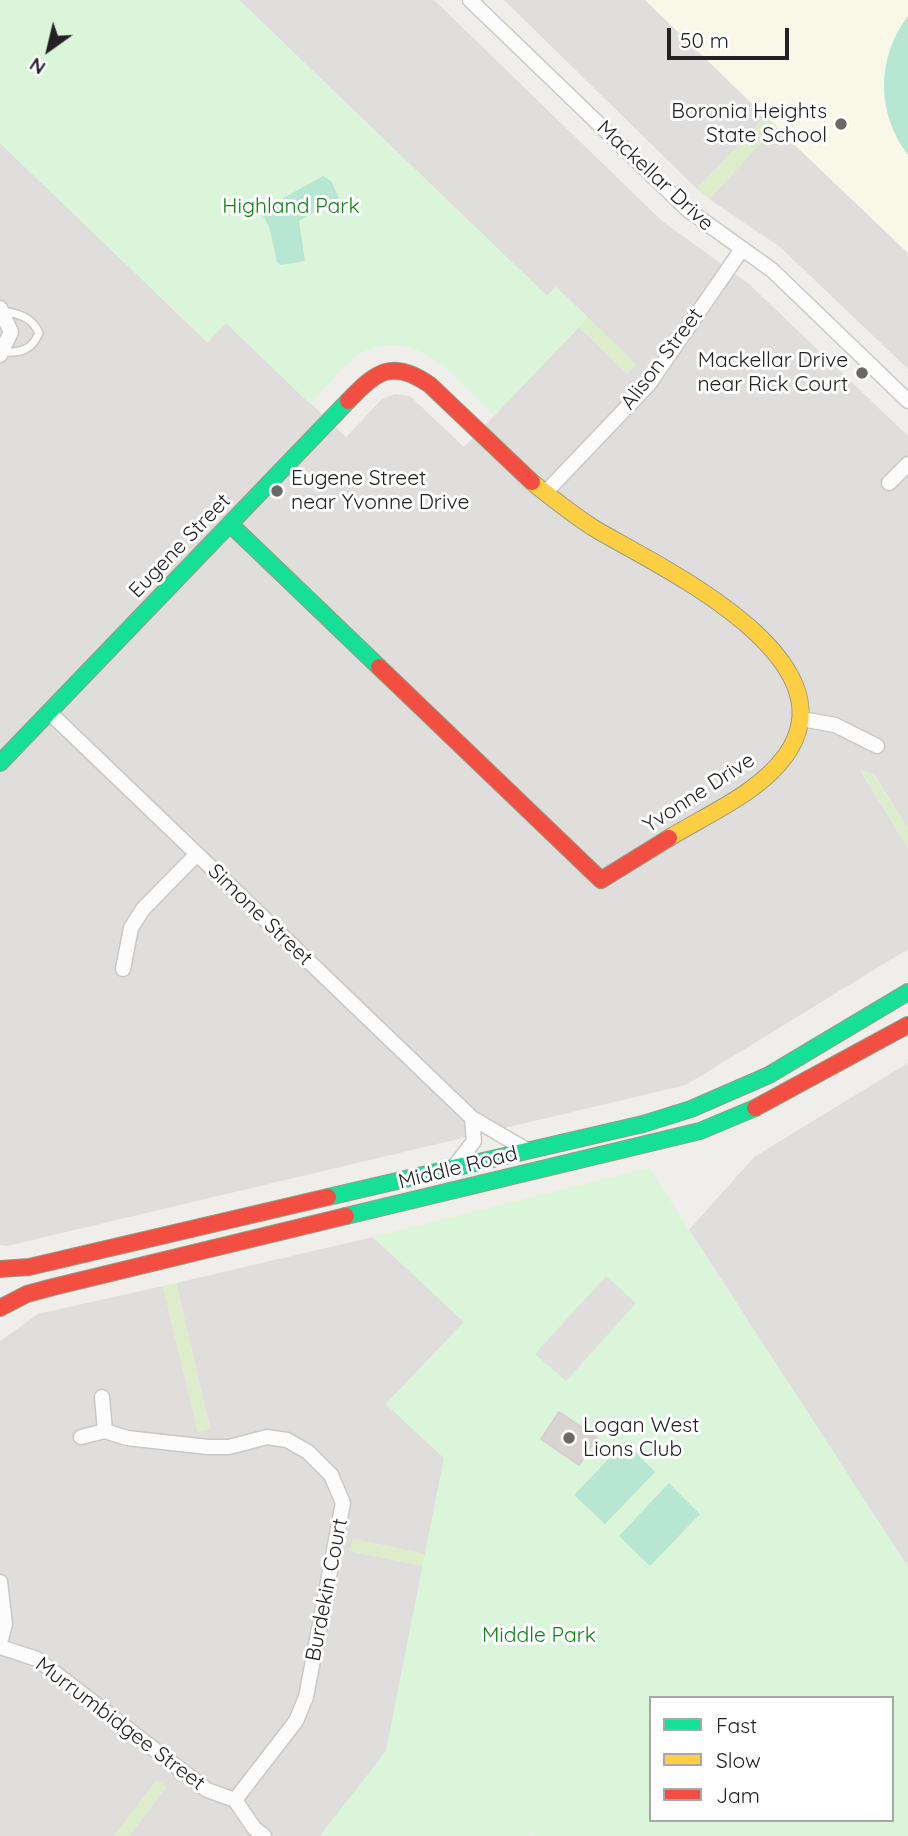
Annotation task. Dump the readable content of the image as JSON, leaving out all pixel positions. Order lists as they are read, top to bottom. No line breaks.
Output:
{"streets":{"main road":["Eugene Street","Yvonne Drive","Middle Road"],"street":["Mackellar Drive","Alison Street","Simone Street","Burdekin Court","Murrumbidgee Street"]},"crossings":[["Mackellar Drive","Alison Street"],["Alison Street","Eugene Street"],["Eugene Street","Yvonne Drive"],["Eugene Street","Simone Street"],["Simone Street","Middle Road"],["Burdekin Court","Murrumbidgee Street"]],"parks":["Highland Park","Middle Park"],"places":["Boronia Heights State School","Mackellar Drive near Rick Court","Eugene Street near Yvonne Drive","Logan West Lions Club"],"legend":["Fast","Slow","Jam"],"scale_bar":"50 m","north":"bottom left"}
